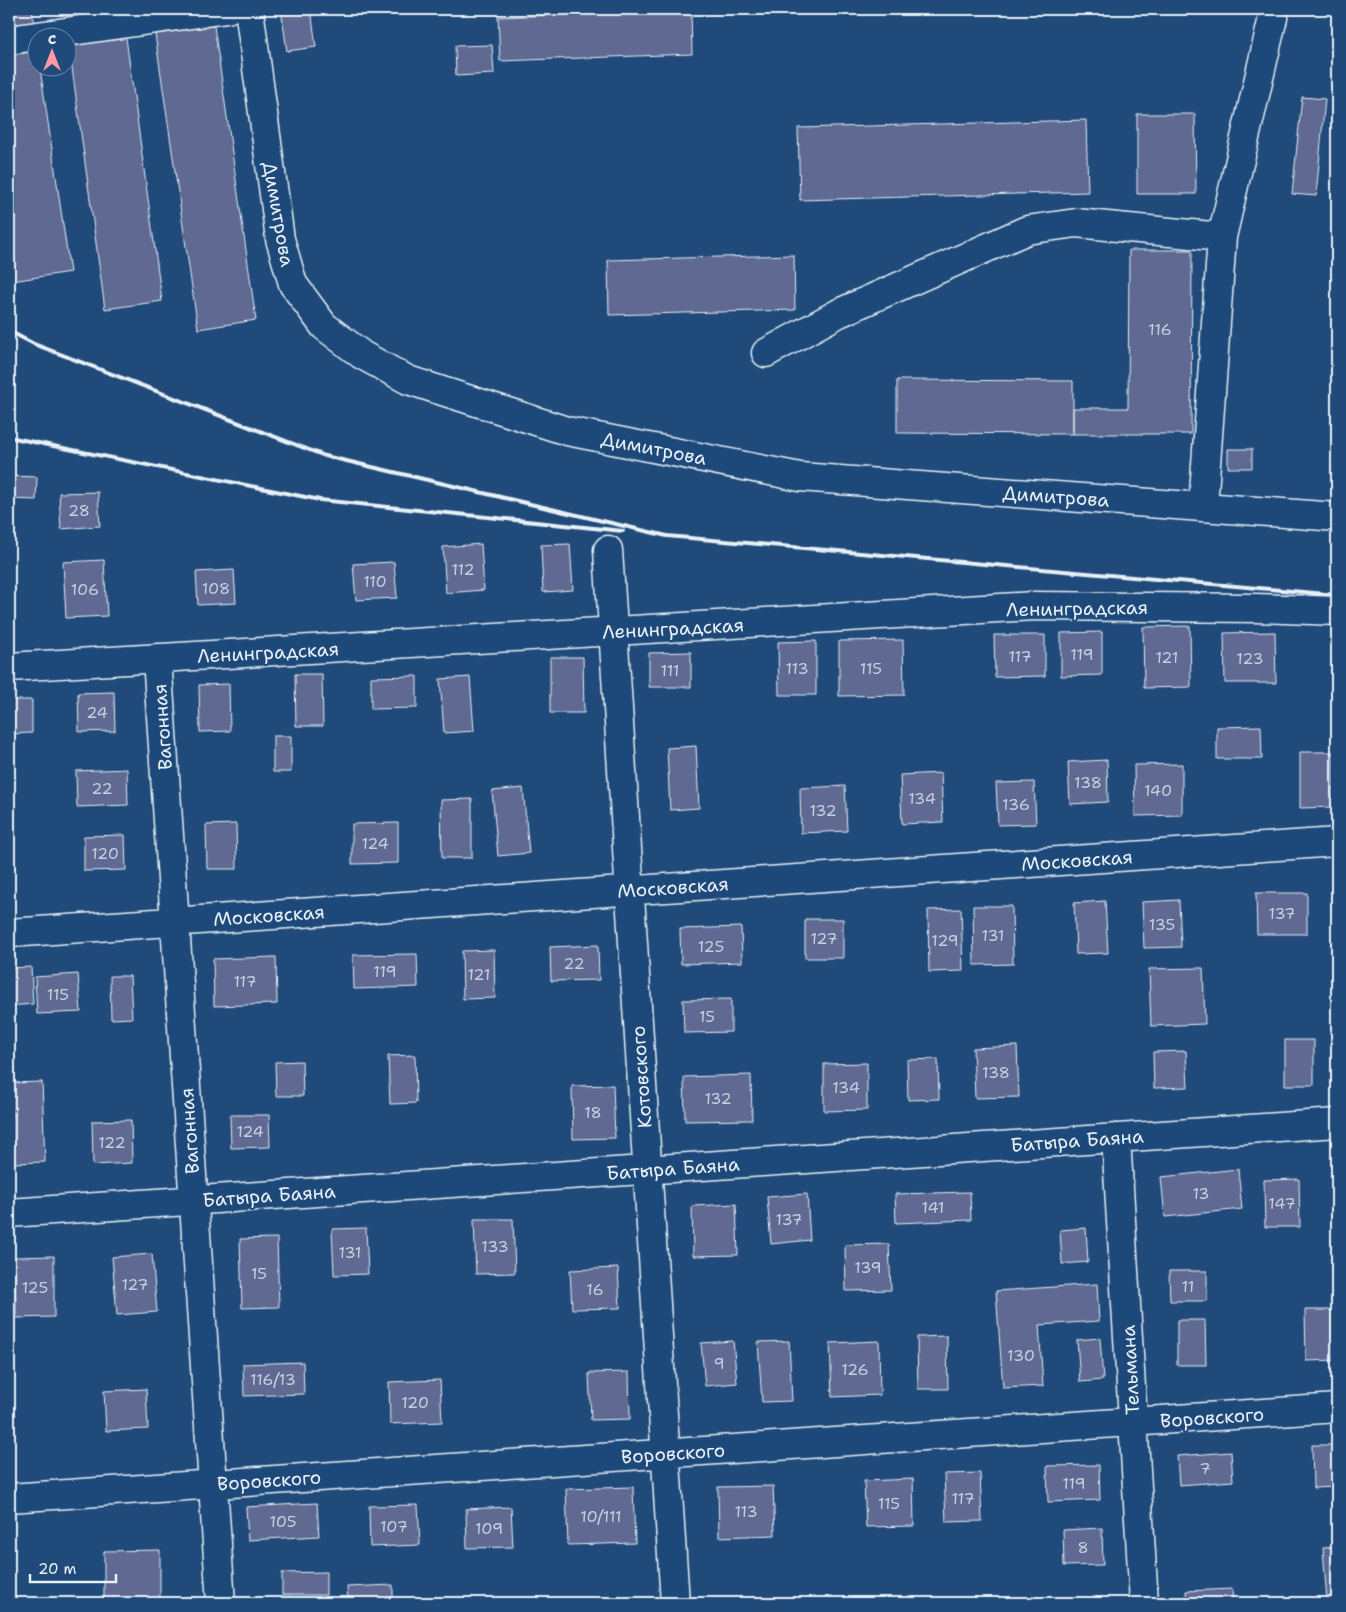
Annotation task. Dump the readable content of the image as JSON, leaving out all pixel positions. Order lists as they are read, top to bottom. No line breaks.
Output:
{"streets":{"street":["Димитрова","Ленинградская","Вагонная","Московская","Котовского","Батыра Баяна","Тельмана","Воровского"]},"crossings":[["Ленинградская","Вагонная"],["Ленинградская","Котовского"],["Вагонная","Московская"],["Вагонная","Батыра Баяна"],["Вагонная","Воровского"],["Московская","Котовского"],["Котовского","Батыра Баяна"],["Котовского","Воровского"],["Батыра Баяна","Тельмана"],["Тельмана","Воровского"]],"house_numbers":["116","28","112","110","108","106","119","117","121","123","113","115","111","24","138","22","140","134","136","132","124","120","137","135","131","127","129","125","22","119","121","117","115","15","138","134","132","18","124","122","13","147","141","137","133","131","139","15","127","11","125","16","130","9","126","116/13","120","7","119","117","115","113","10/111","105","107","109","8"],"scale_bar":"20 m","north":"top"}
